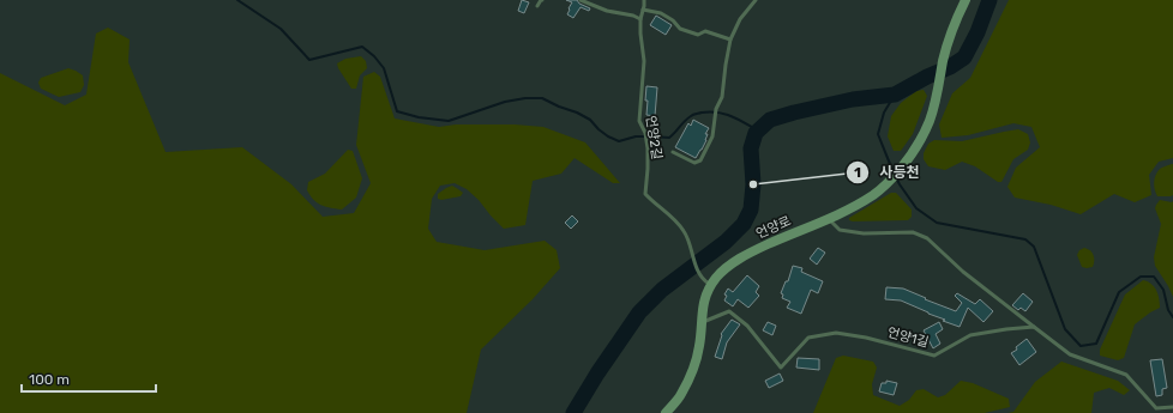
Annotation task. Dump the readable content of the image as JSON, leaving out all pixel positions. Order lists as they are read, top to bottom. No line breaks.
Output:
{"streets":{"street":["언양로"],"lane":["언양2길","언양1길"]},"crossings":[["언양2길","언양로"],["언양로","언양1길"]],"places":["사등천"],"scale_bar":"100 m"}
